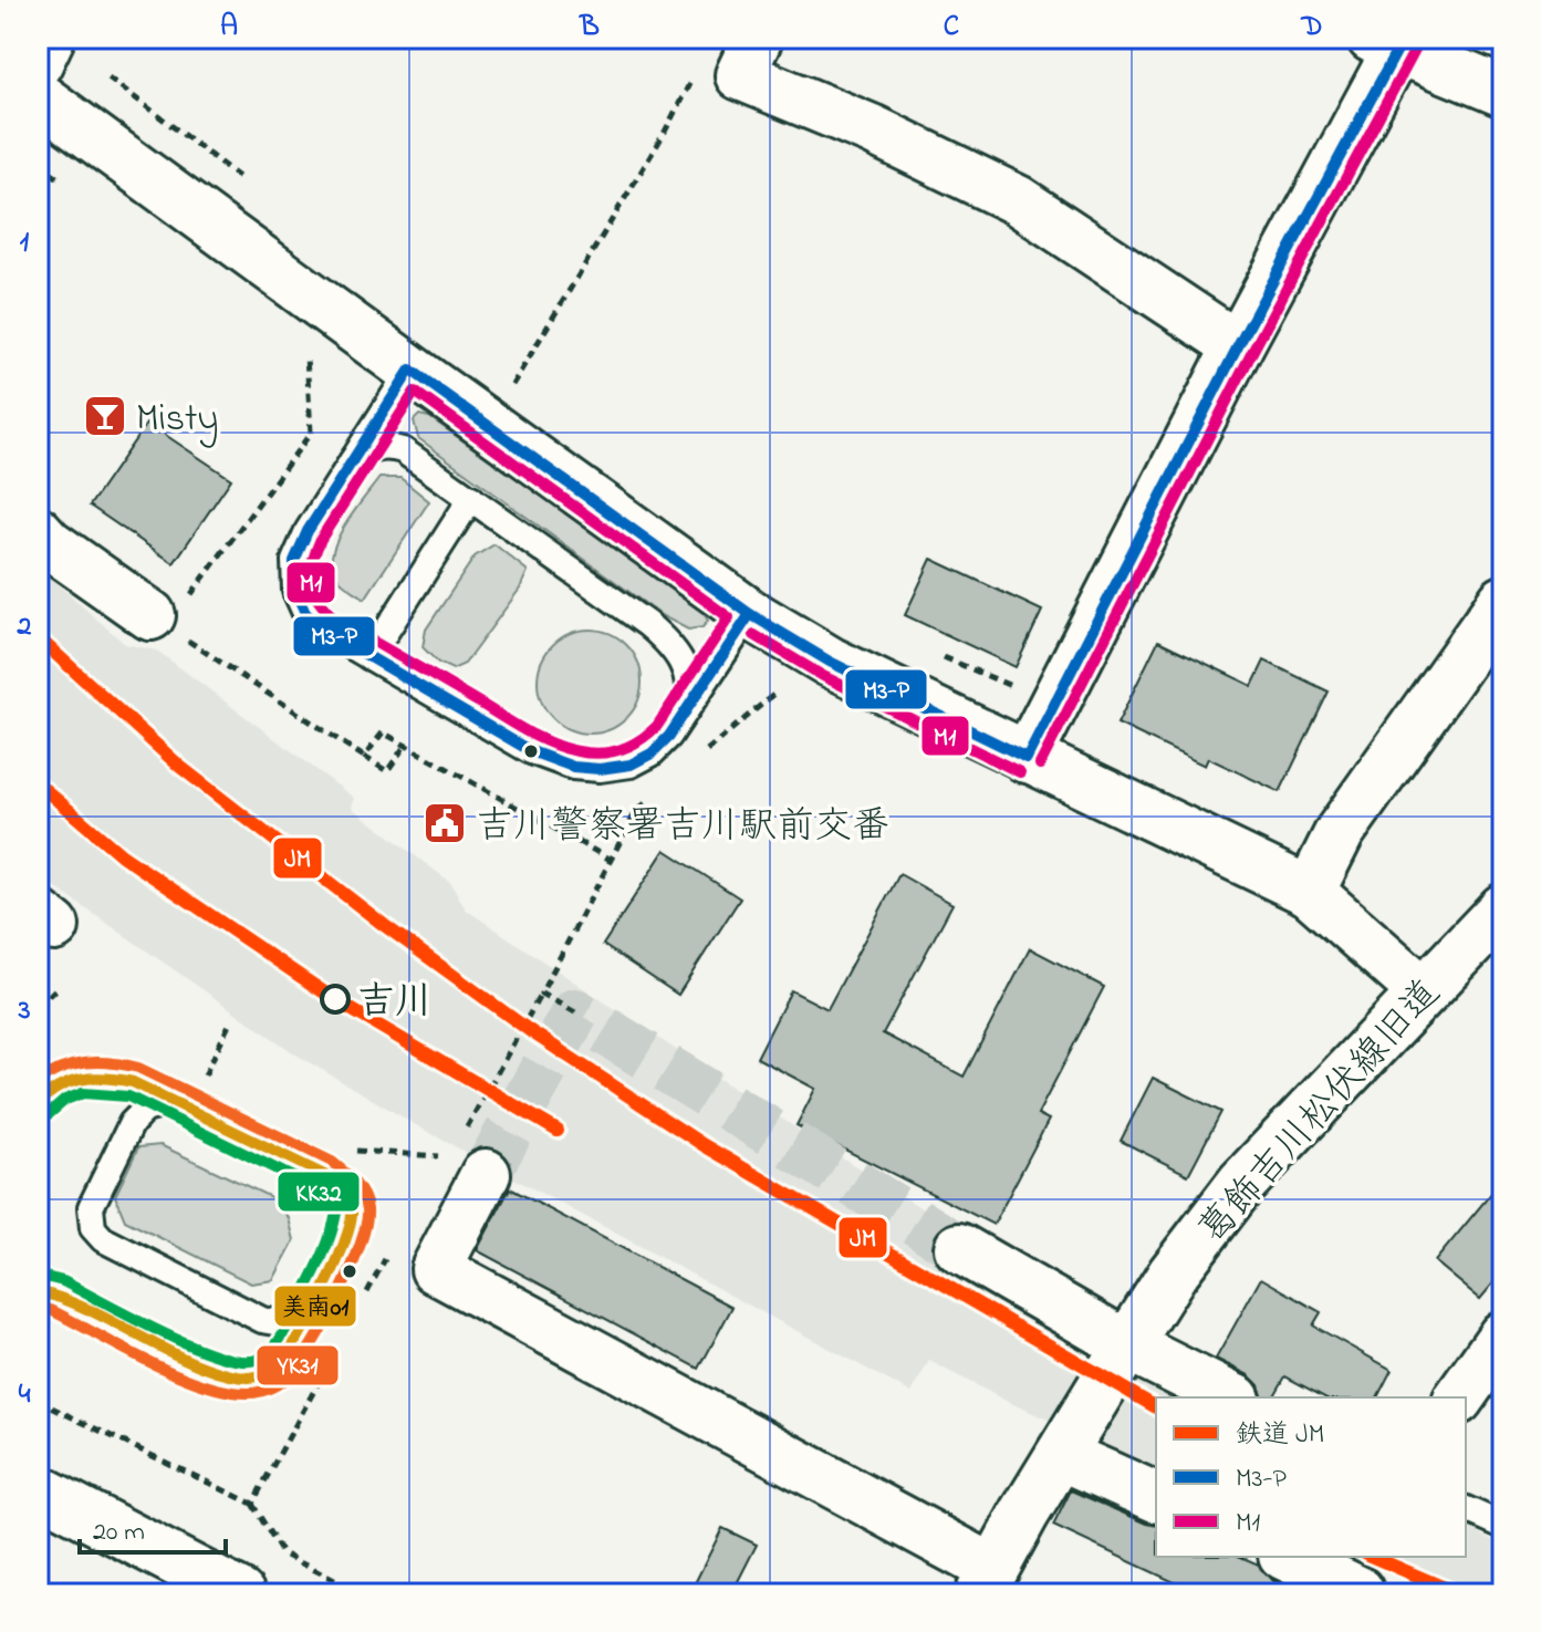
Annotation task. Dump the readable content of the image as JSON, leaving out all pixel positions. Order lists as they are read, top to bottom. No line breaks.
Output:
{"streets":{"street":["葛飾吉川松伏線旧道"]},"places":{"bar":["Misty"],"public building":["吉川警察署吉川駅前交番"],"other":["吉川"]},"lines":["transit line M3-P","transit line M1","rail line JM","transit line YK31","transit line 美南01","transit line KK32"],"legend":["鉄道 JM","M3-P","M1"],"scale_bar":"20 m","grid":{"columns":["A","B","C","D"],"rows":["1","2","3","4"]}}
